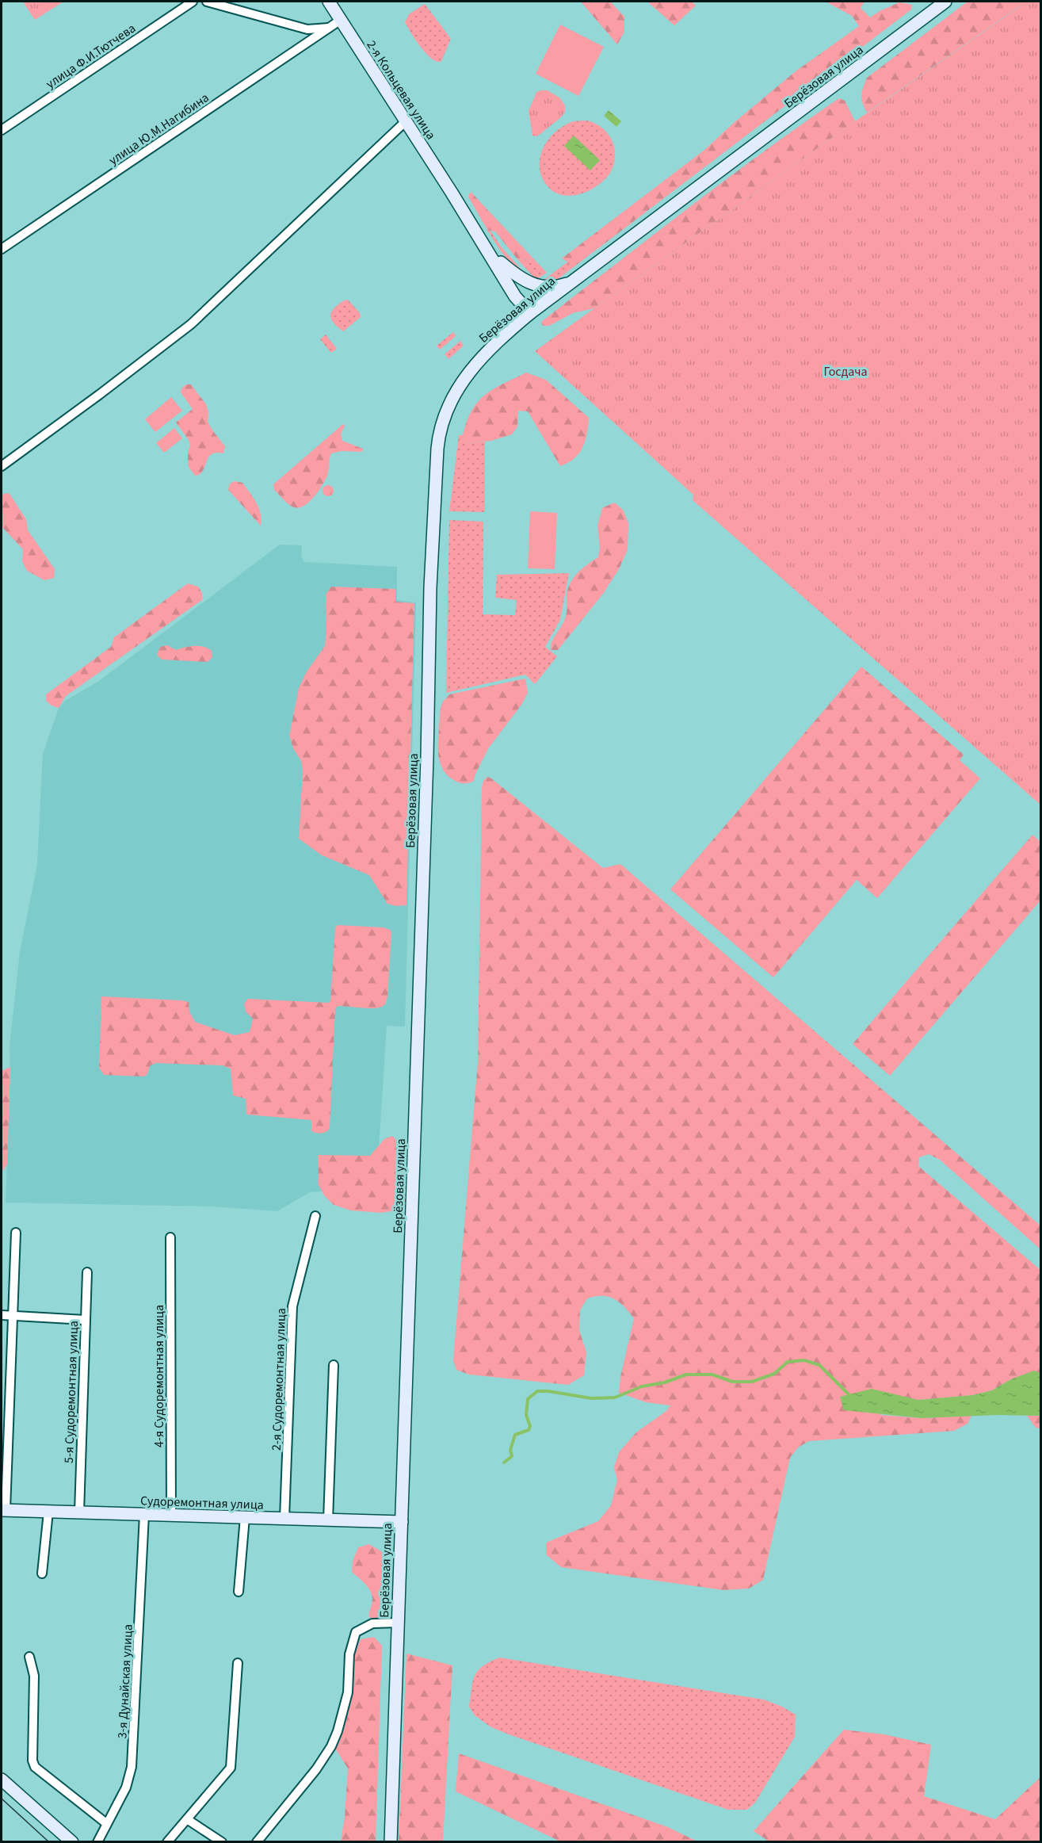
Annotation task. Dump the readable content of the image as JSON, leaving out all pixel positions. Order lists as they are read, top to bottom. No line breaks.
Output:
{"streets":{"main road":["Берёзовая улица","2-я Кольцевая улица","Судоремонтная улица"],"street":["улица Ф.И.Тютчева","улица Ю.М.Нагибина","4-я Судоремонтная улица","2-я Судоремонтная улица","5-я Судоремонтная улица","3-я Дунайская улица"]},"crossings":[["Берёзовая улица","2-я Кольцевая улица"],["Берёзовая улица","Судоремонтная улица"],["2-я Кольцевая улица","улица Ю.М.Нагибина"],["4-я Судоремонтная улица","Судоремонтная улица"],["2-я Судоремонтная улица","Судоремонтная улица"],["5-я Судоремонтная улица","Судоремонтная улица"],["Судоремонтная улица","3-я Дунайская улица"]],"parks":["Госдача"]}
